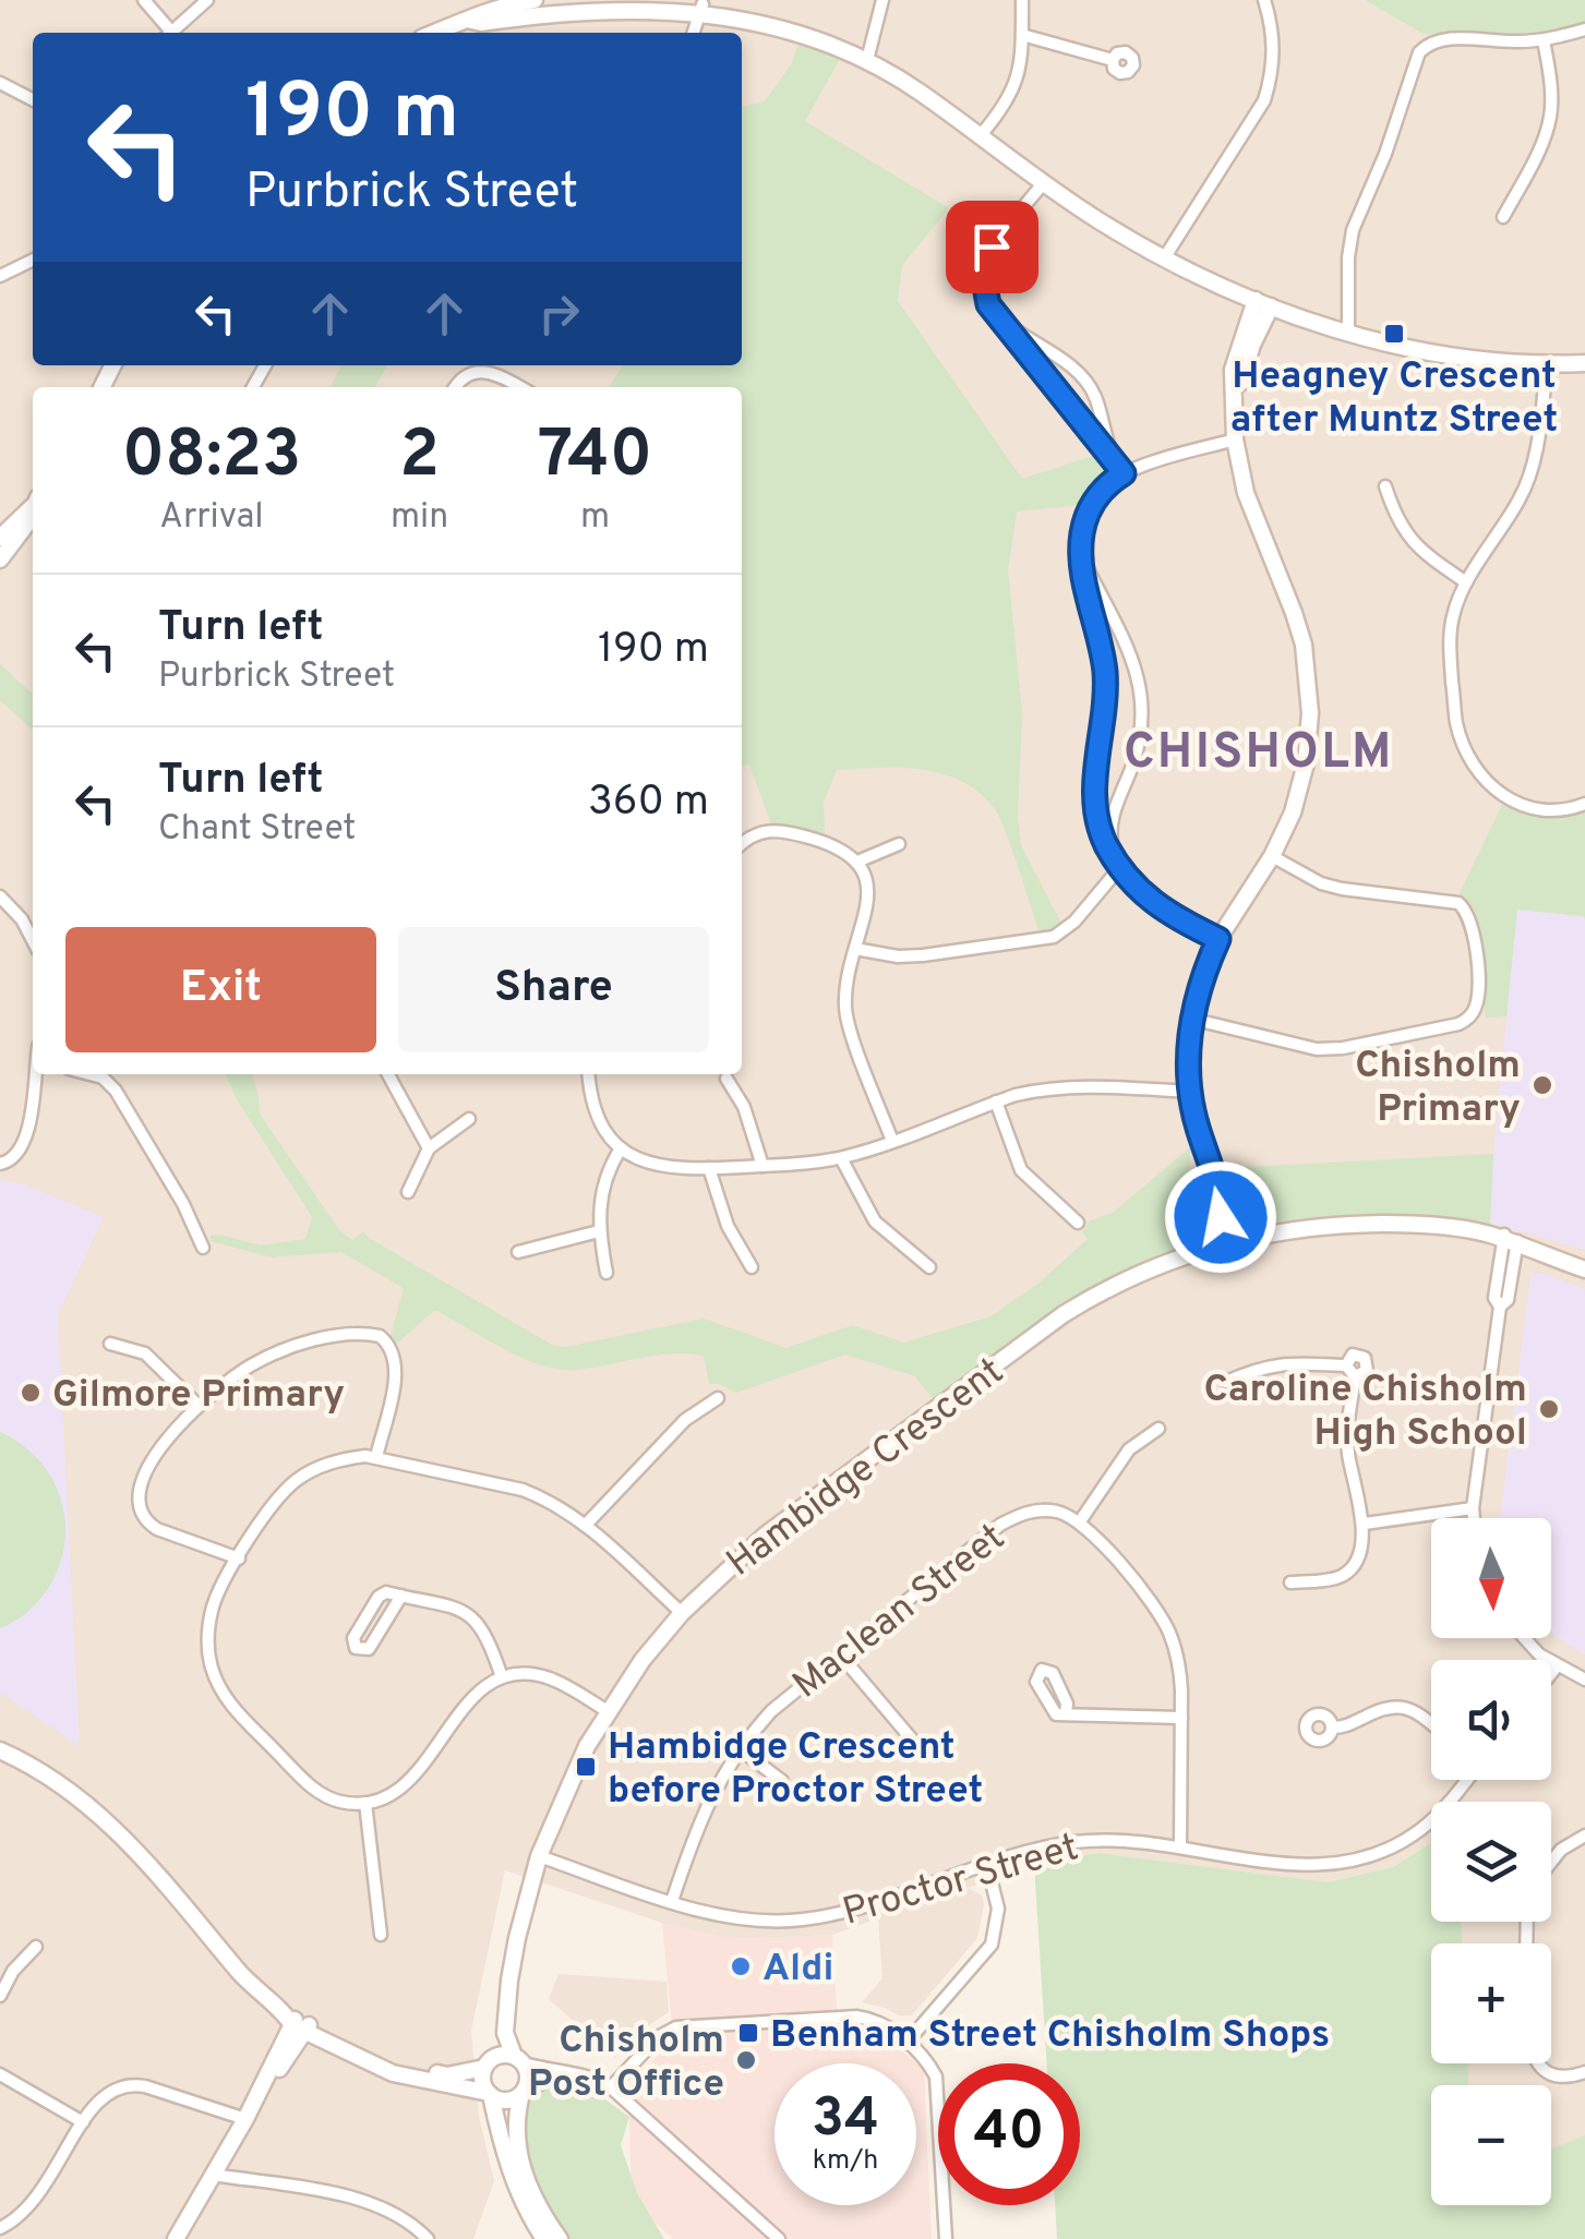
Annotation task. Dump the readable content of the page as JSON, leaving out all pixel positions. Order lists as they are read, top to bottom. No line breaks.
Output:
{"streets":{"street":["Hambidge Crescent","Maclean Street","Proctor Street"]},"crossings":[["Hambidge Crescent","Proctor Street"],["Maclean Street","Proctor Street"]],"districts":["CHISHOLM"],"places":{"transit":["Heagney Crescent after Muntz Street","Hambidge Crescent before Proctor Street","Benham Street Chisholm Shops"],"other":["Chisholm Primary","Gilmore Primary","Caroline Chisholm High School","Aldi","Chisholm Post Office"]},"north":"bottom","page":{"turn":["190 m","Purbrick Street"],"eta":["08:23","Arrival","2","min","740","m"],"list":[{"name":"Turn left","note":"Purbrick Street","value":"190 m"},{"name":"Turn left","note":"Chant Street","value":"360 m"}],"buttons":["Exit","Share"],"map_buttons":["+","−"],"speed":"34 km/h","limit":"40"}}
